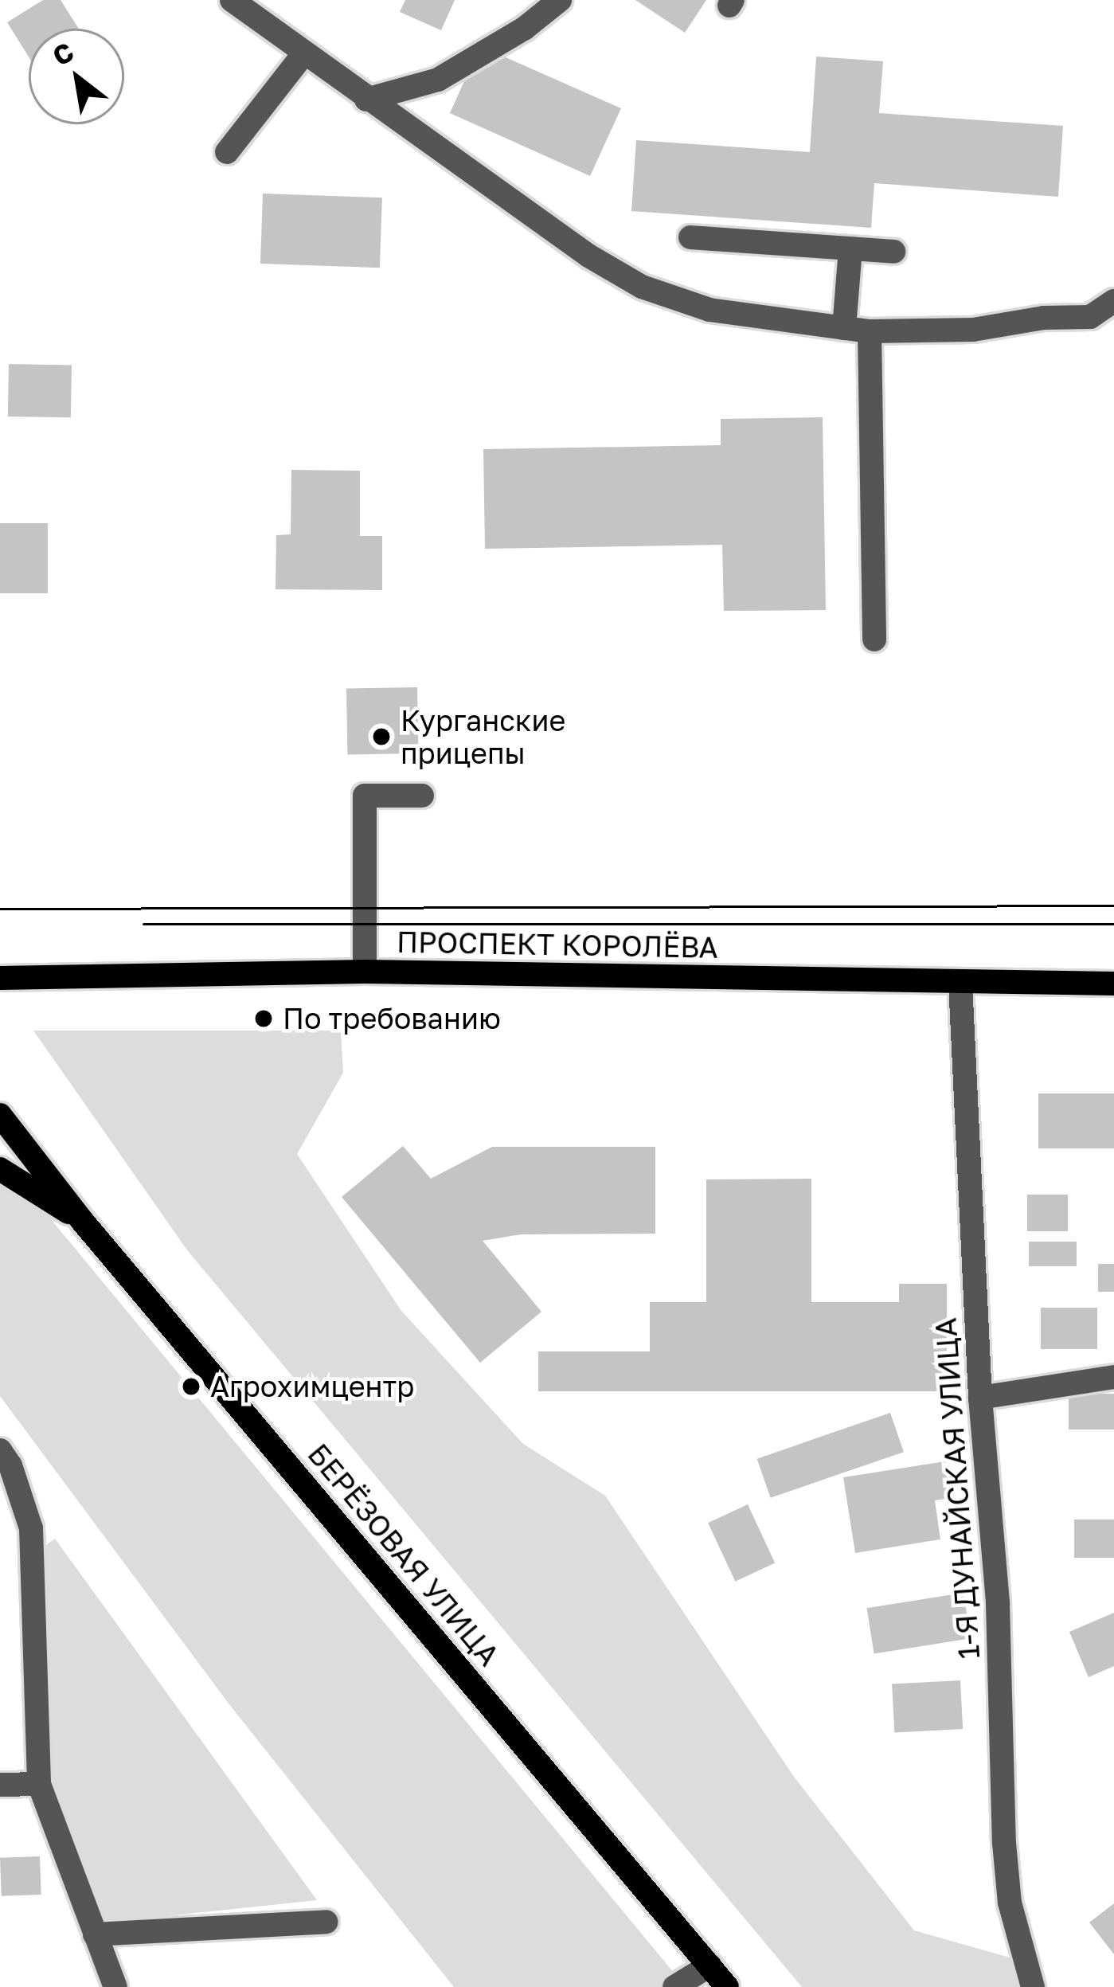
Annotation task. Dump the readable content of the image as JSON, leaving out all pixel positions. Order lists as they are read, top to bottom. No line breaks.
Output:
{"streets":{"main road":["ПРОСПЕКТ КОРОЛЁВА","БЕРЁЗОВАЯ УЛИЦА"],"street":["1-Я ДУНАЙСКАЯ УЛИЦА"]},"crossings":[["ПРОСПЕКТ КОРОЛЁВА","1-Я ДУНАЙСКАЯ УЛИЦА"]],"places":["Курганские прицепы","По требованию","Агрохимцентр"],"north":"top left"}
